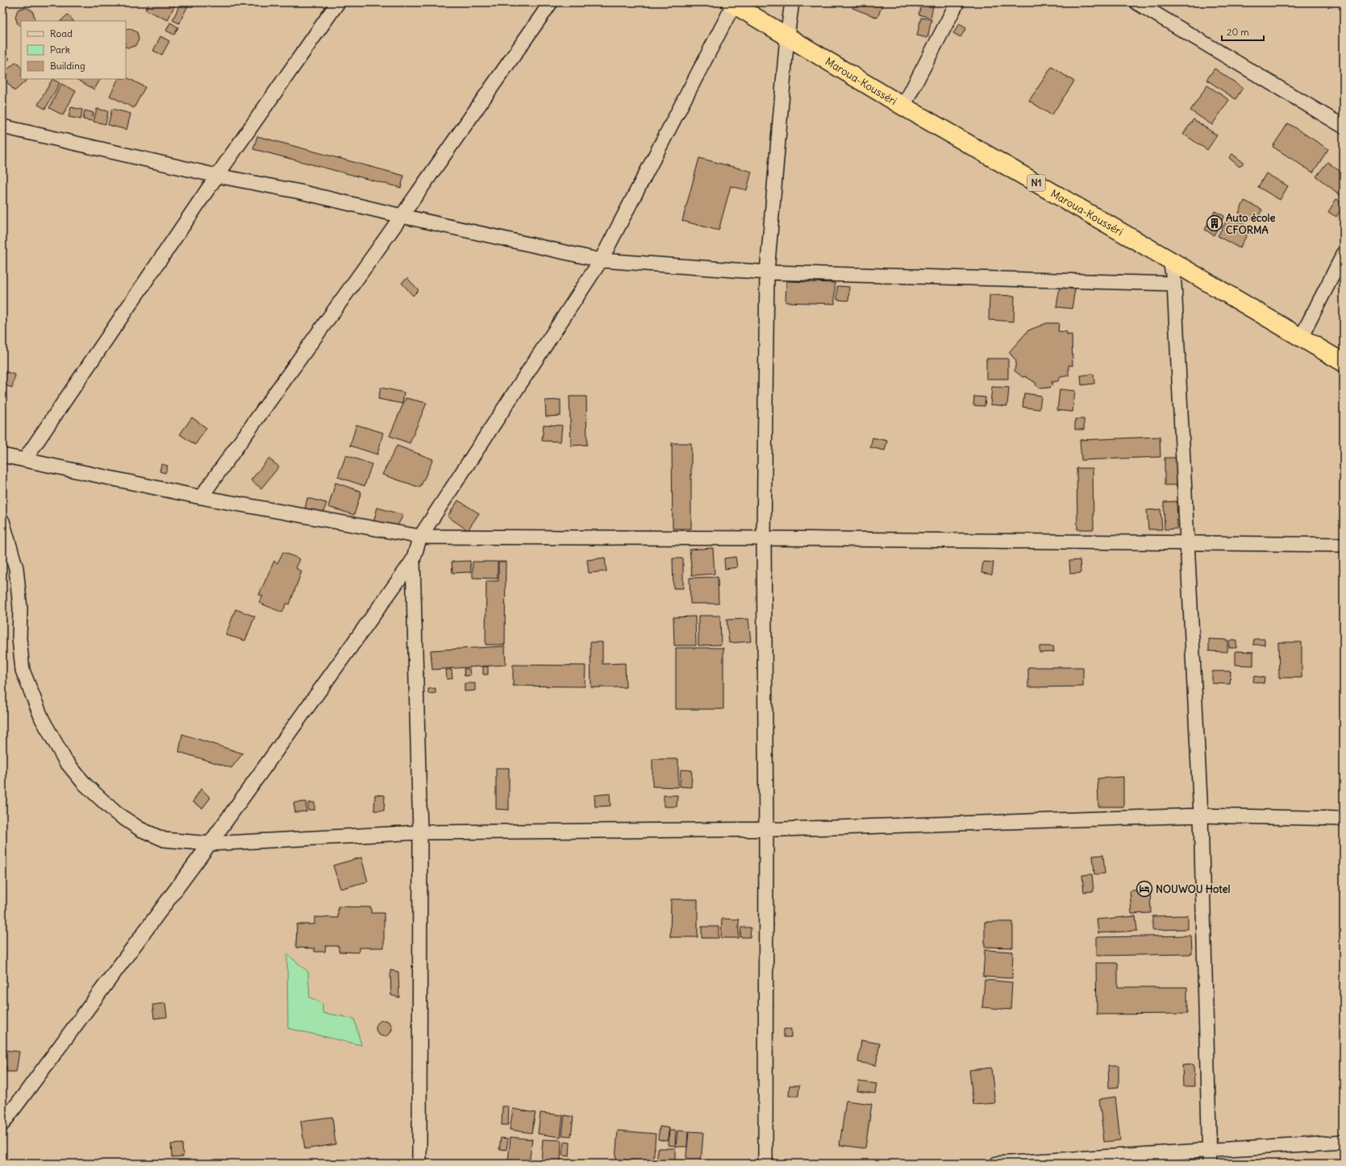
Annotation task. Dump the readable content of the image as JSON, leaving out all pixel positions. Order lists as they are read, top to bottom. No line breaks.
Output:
{"streets":{"highway":["Maroua-Kousséri","N1"]},"places":{"building":["Auto école CFORMA"],"hotel":["NOUWOU Hotel"]},"legend":["Road","Park","Building"],"scale_bar":"20 m"}
